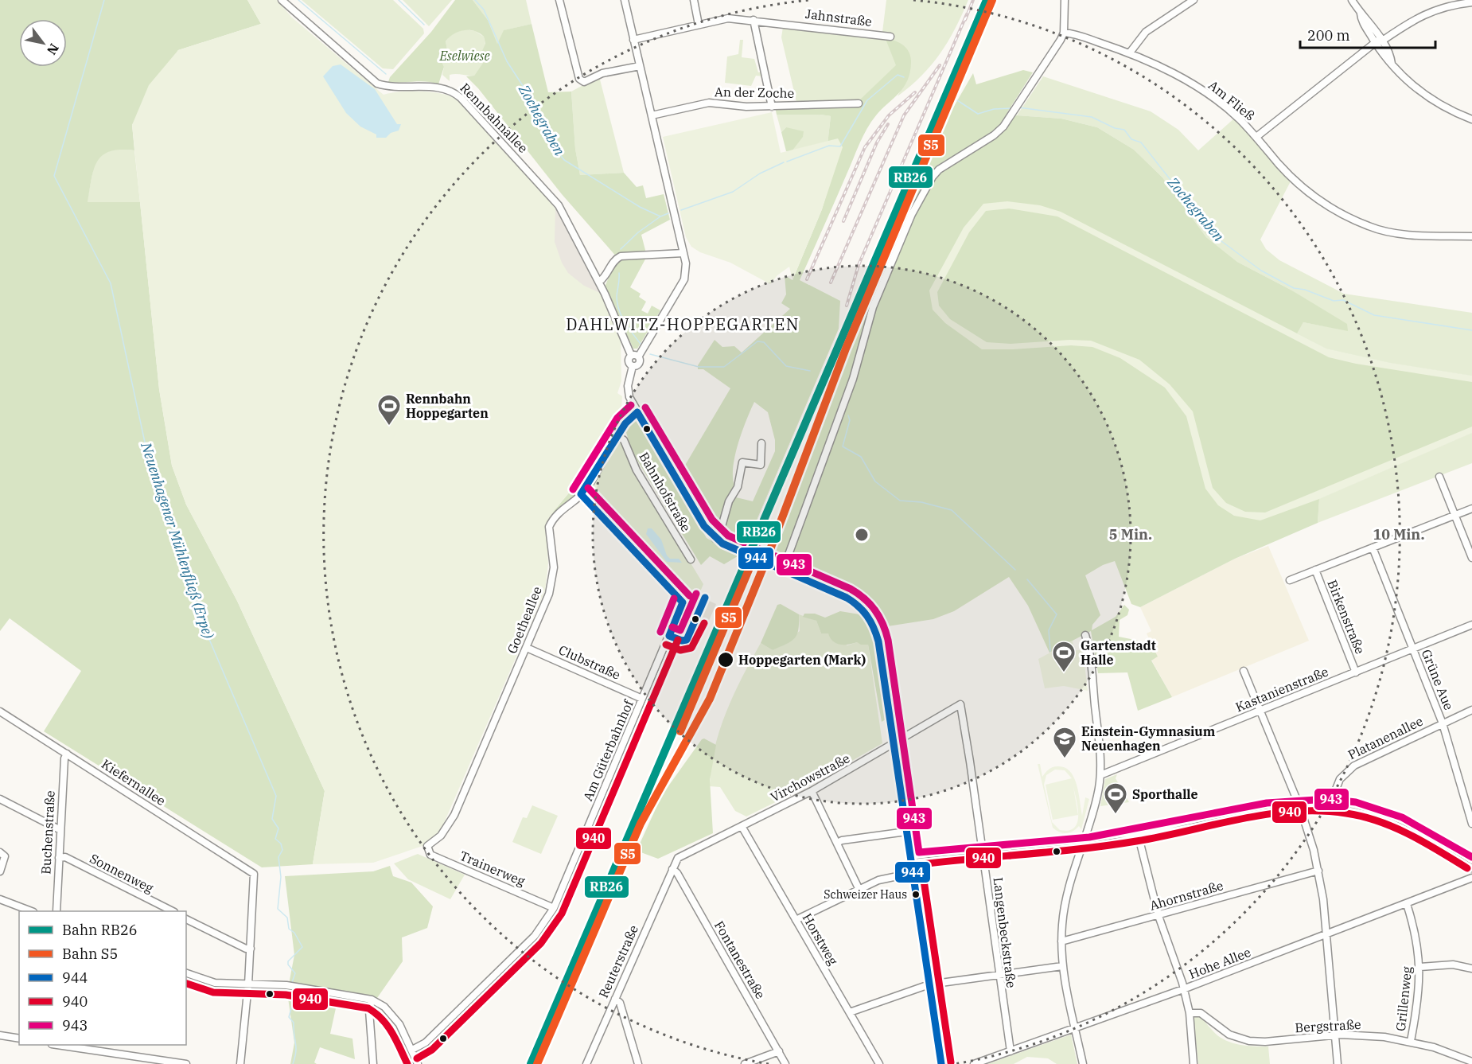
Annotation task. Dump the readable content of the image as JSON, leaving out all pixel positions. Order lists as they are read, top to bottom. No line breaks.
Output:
{"streets":{"street":["Jahnstraße","An der Zoche","Am Fließ","Rennbahnallee","Bahnhofstraße","Birkenstraße","Goetheallee","Clubstraße","Grüne Aue","Kastanienstraße","Platanenallee","Am Güterbahnhof","Virchowstraße","Kiefernallee","Buchenstraße","Trainerweg","Sonnenweg","Ahornstraße","Langenbeckstraße","Horstweg","Fontanestraße","Reuterstraße","Hohe Allee","Grillenweg","Bergstraße"]},"crossings":[["Bahnhofstraße","Goetheallee"],["Birkenstraße","Kastanienstraße"],["Goetheallee","Clubstraße"],["Goetheallee","Am Güterbahnhof"],["Goetheallee","Trainerweg"],["Clubstraße","Am Güterbahnhof"],["Grüne Aue","Kastanienstraße"],["Grüne Aue","Platanenallee"],["Am Güterbahnhof","Trainerweg"],["Virchowstraße","Langenbeckstraße"],["Virchowstraße","Horstweg"],["Virchowstraße","Fontanestraße"],["Virchowstraße","Reuterstraße"],["Kiefernallee","Buchenstraße"],["Buchenstraße","Sonnenweg"],["Langenbeckstraße","Hohe Allee"],["Fontanestraße","Reuterstraße"],["Hohe Allee","Grillenweg"],["Grillenweg","Bergstraße"]],"districts":["DAHLWITZ-HOPPEGARTEN"],"water":["Zochegraben","Neuenhagener Mühlenfließ (Erpe)"],"parks":["Eselwiese"],"places":{"sports":["Rennbahn Hoppegarten","Gartenstadt Halle","Sporthalle"],"other":["Hoppegarten (Mark)","Schweizer Haus"],"school or university":["Einstein-Gymnasium Neuenhagen"]},"lines":["rail line RB26","rail line S5","transit line 943","transit line 944","transit line 940"],"legend":["Bahn RB26","Bahn S5","944","940","943"],"scale_bar":"200 m","north":"bottom right","rings":["5 Min.","10 Min."]}
